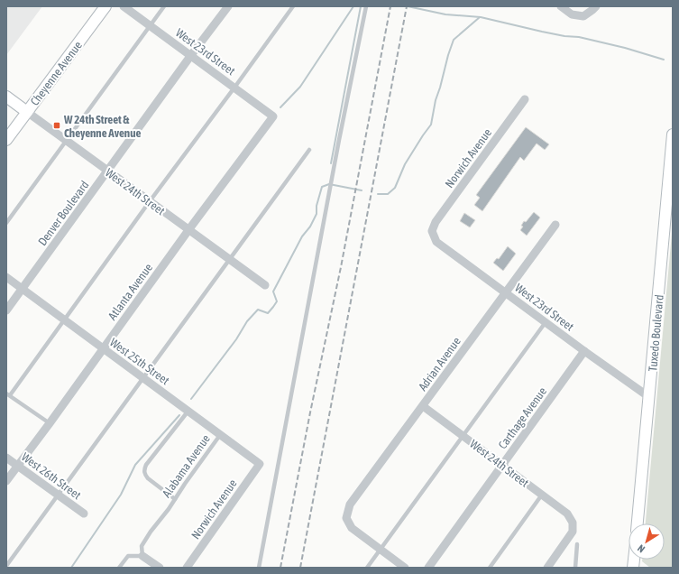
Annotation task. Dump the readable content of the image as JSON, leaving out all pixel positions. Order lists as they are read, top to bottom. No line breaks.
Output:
{"streets":{"street":["West 23rd Street","Cheyenne Avenue","Norwich Avenue","West 24th Street","Denver Boulevard","Atlanta Avenue","Tuxedo Boulevard","West 25th Street","Adrian Avenue","Carthage Avenue","West 26th Street"],"lane":["Alabama Avenue"]},"crossings":[["West 23rd Street","Norwich Avenue"],["West 23rd Street","Denver Boulevard"],["West 23rd Street","Atlanta Avenue"],["West 23rd Street","Tuxedo Boulevard"],["West 23rd Street","Adrian Avenue"],["West 23rd Street","Carthage Avenue"],["Cheyenne Avenue","West 24th Street"],["Norwich Avenue","West 25th Street"],["West 24th Street","Denver Boulevard"],["West 24th Street","Atlanta Avenue"],["West 24th Street","Adrian Avenue"],["West 24th Street","Carthage Avenue"],["Denver Boulevard","West 25th Street"],["Atlanta Avenue","West 25th Street"],["Atlanta Avenue","West 26th Street"],["West 25th Street","Alabama Avenue"]],"places":{"transit":["W 24th Street & Cheyenne Avenue"]},"north":"bottom left"}
